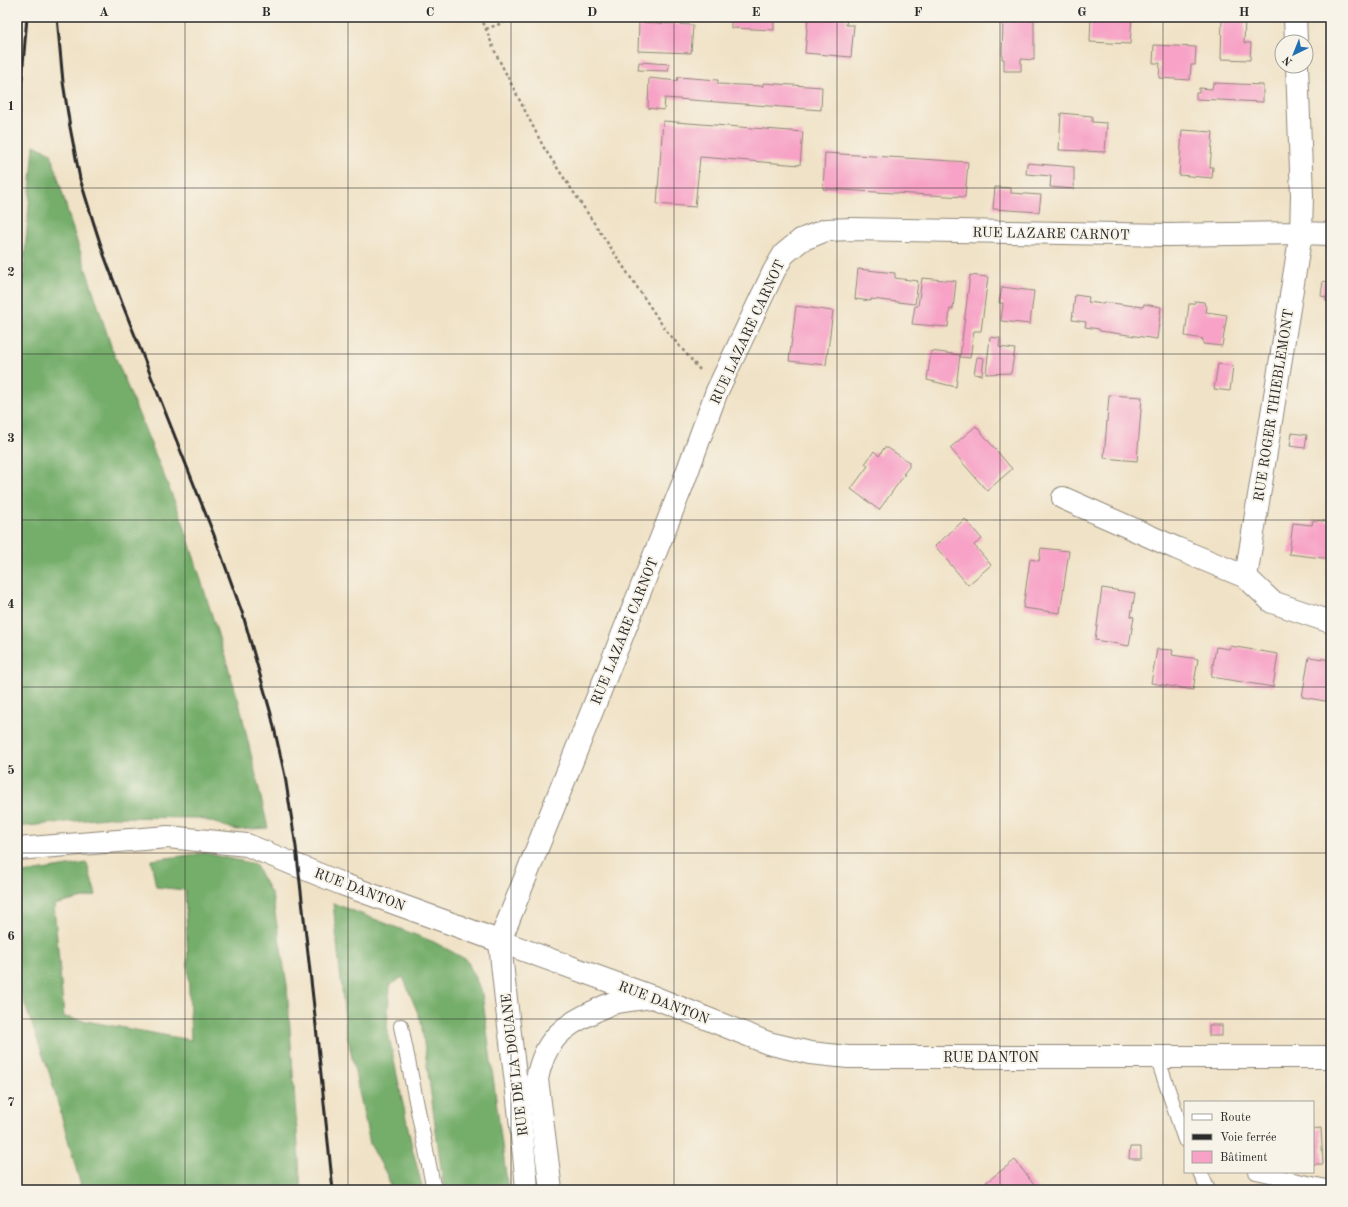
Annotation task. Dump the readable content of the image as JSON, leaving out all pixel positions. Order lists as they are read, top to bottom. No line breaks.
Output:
{"streets":{"street":["RUE LAZARE CARNOT","RUE ROGER THIEBLEMONT","RUE DANTON","RUE DE LA DOUANE"]},"crossings":[["RUE LAZARE CARNOT","RUE ROGER THIEBLEMONT"],["RUE LAZARE CARNOT","RUE DANTON"],["RUE LAZARE CARNOT","RUE DE LA DOUANE"],["RUE DANTON","RUE DE LA DOUANE"]],"legend":["Route","Voie ferrée","Bâtiment"],"north":"bottom left","grid":{"columns":["A","B","C","D","E","F","G","H"],"rows":["1","2","3","4","5","6","7"]}}
